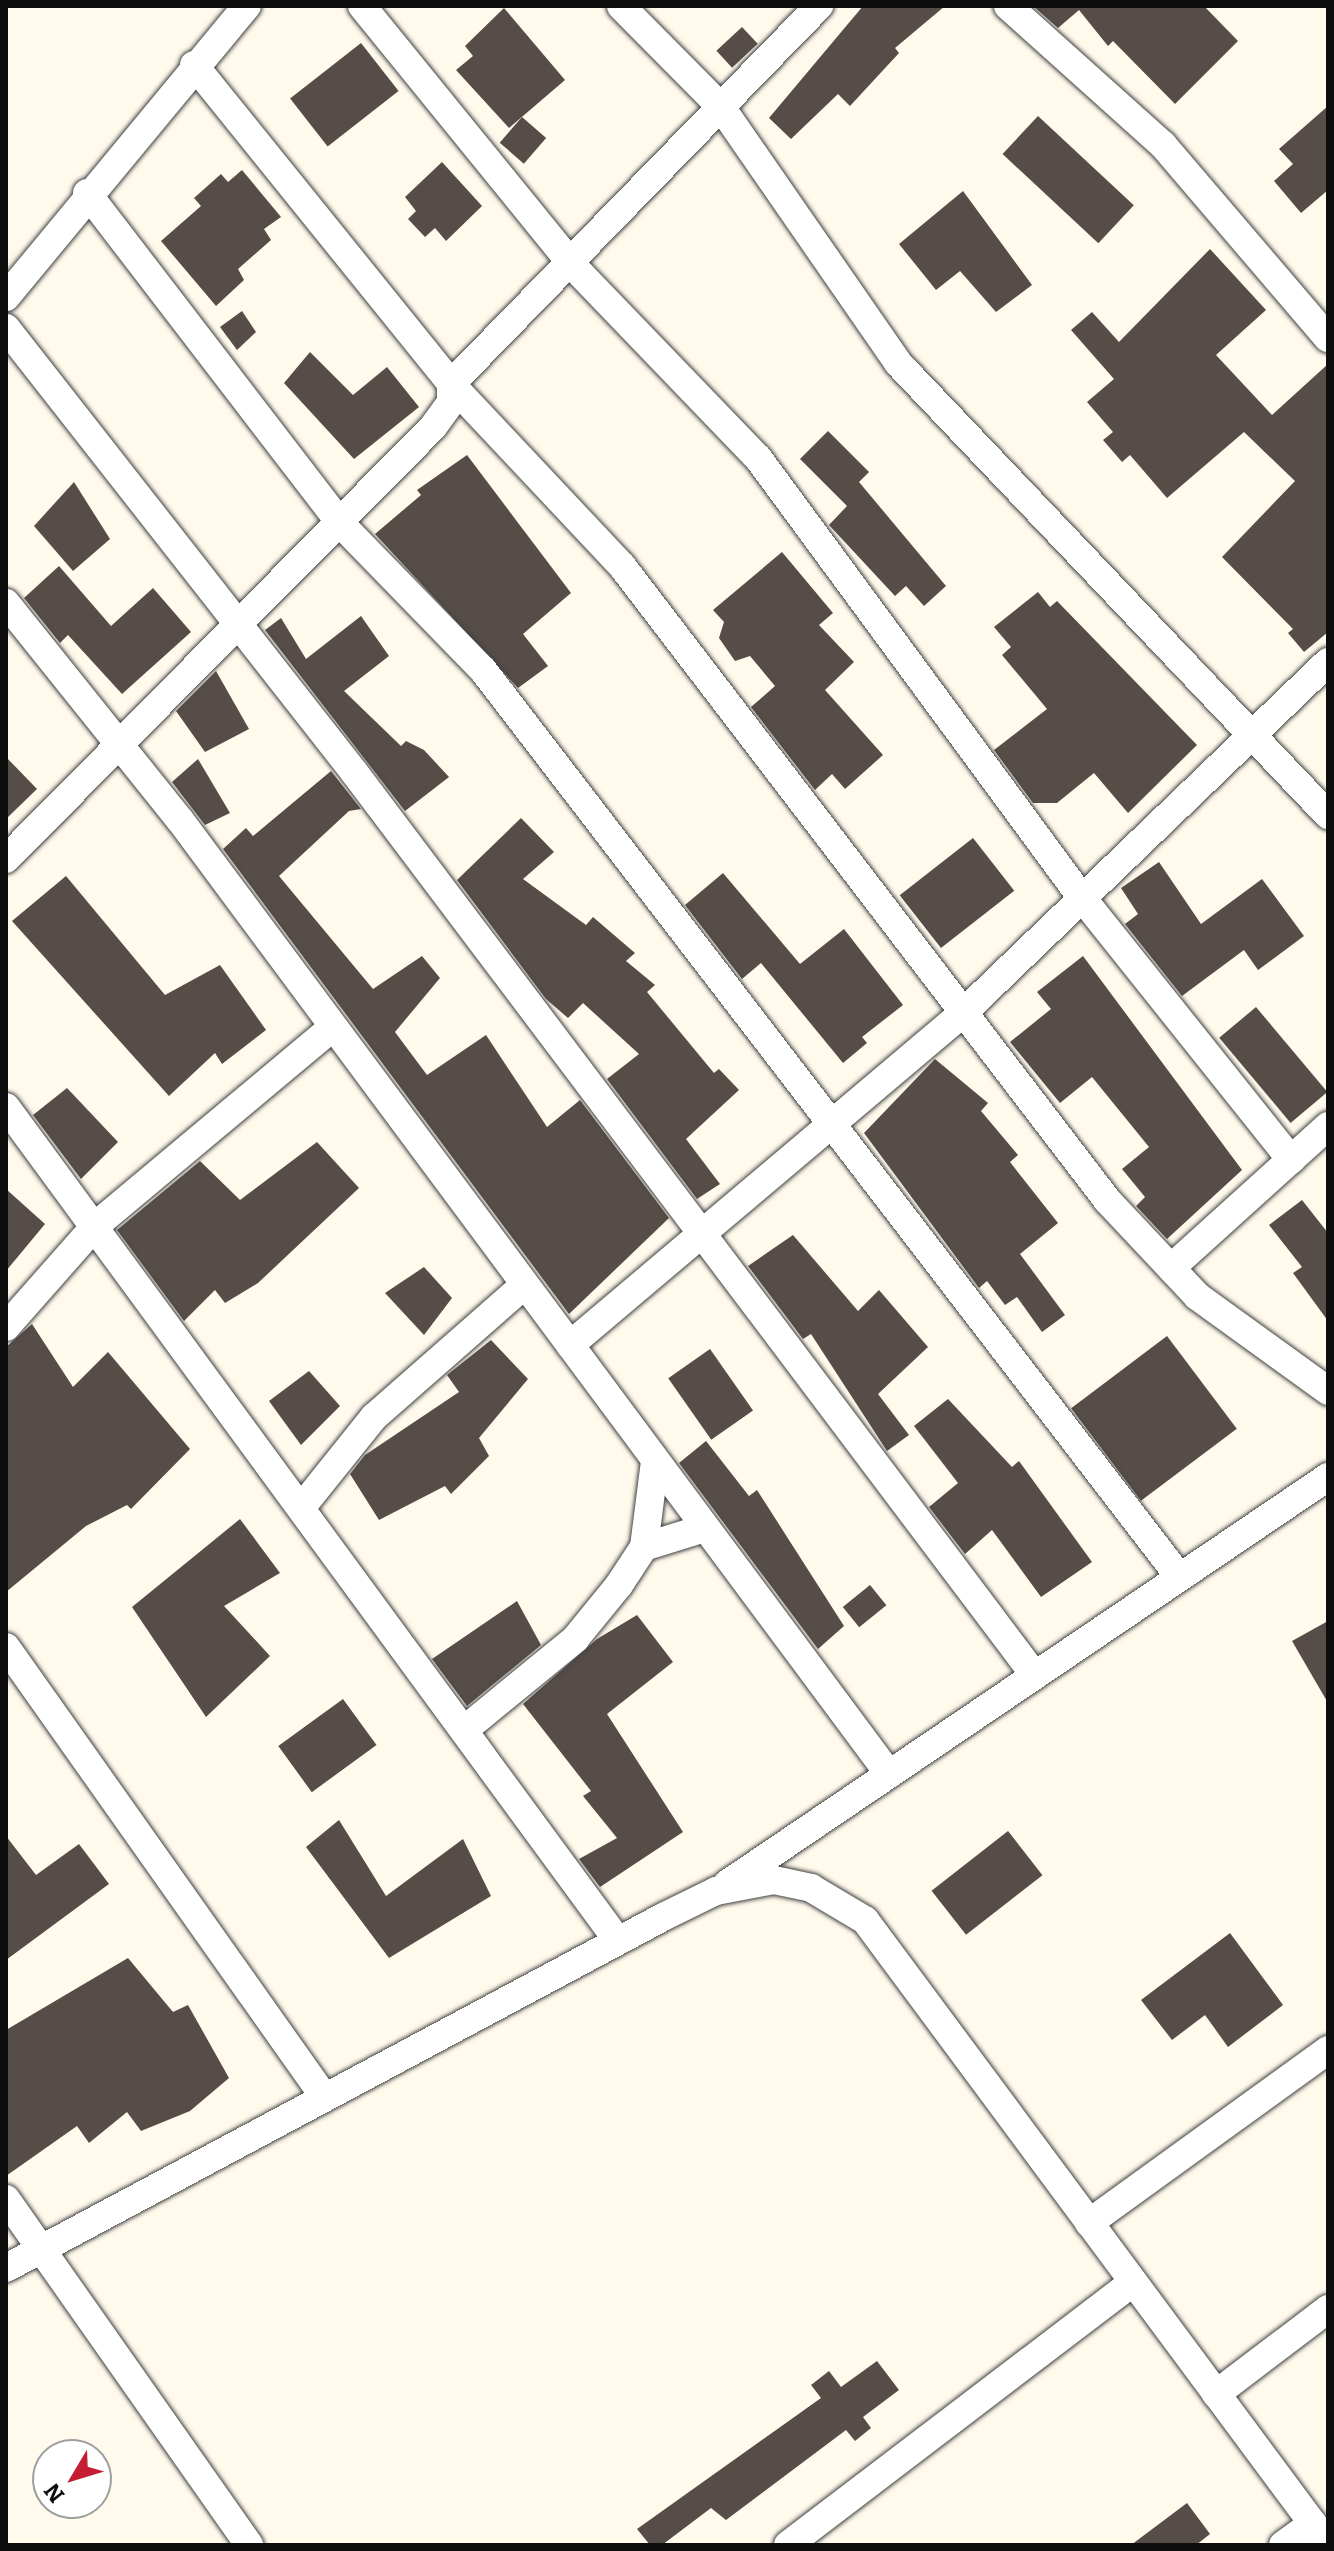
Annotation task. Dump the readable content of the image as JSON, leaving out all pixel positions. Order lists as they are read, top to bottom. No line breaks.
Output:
{"north":"bottom left"}
